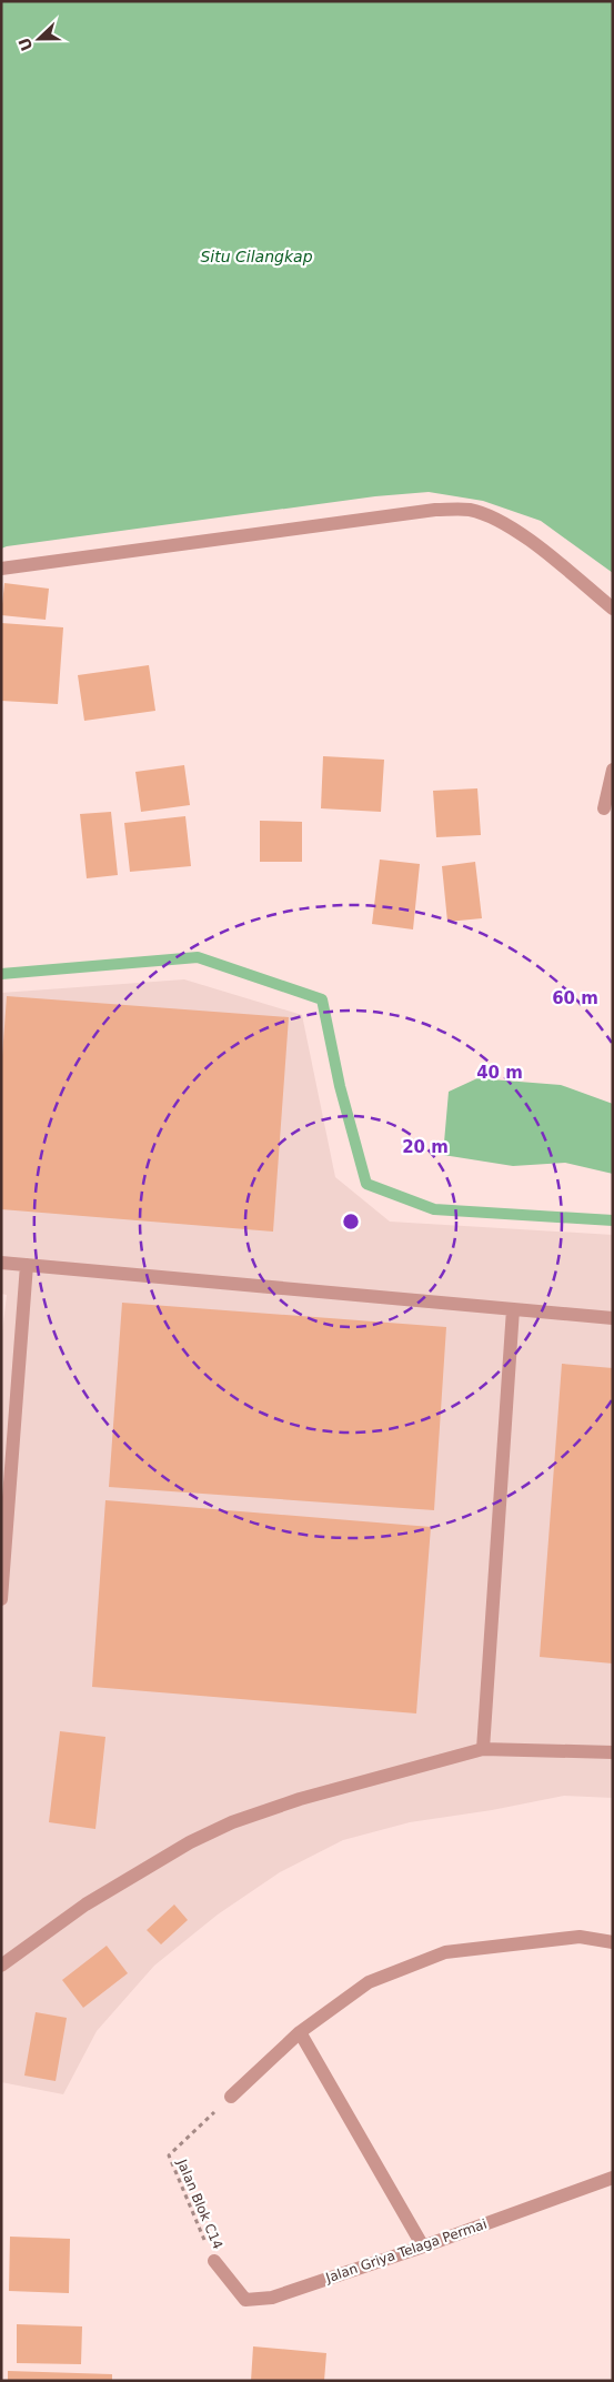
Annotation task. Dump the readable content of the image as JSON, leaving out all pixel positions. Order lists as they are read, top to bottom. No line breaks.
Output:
{"streets":{"street":["Jalan Griya Telaga Permai"],"path":["Jalan Blok C14"]},"crossings":[["Jalan Blok C14","Jalan Griya Telaga Permai"]],"water":["Situ Cilangkap"],"north":"left","rings":["60 m","40 m","20 m"]}
